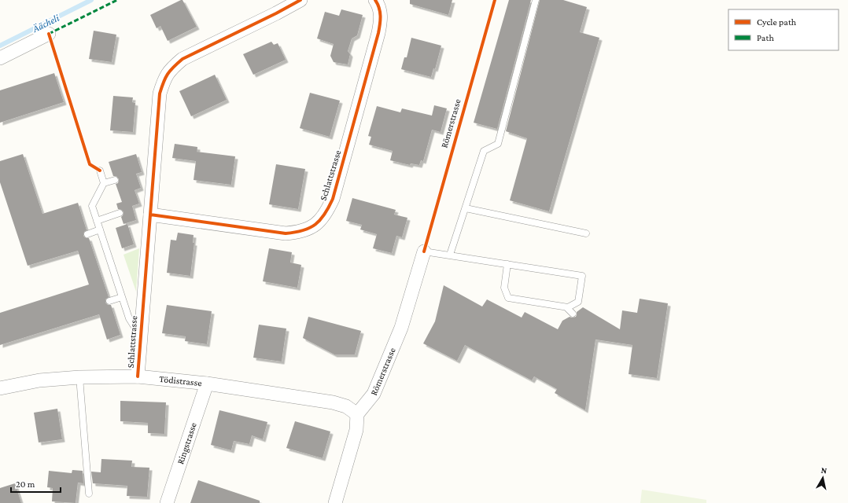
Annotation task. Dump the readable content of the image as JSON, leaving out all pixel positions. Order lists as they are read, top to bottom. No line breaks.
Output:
{"streets":{"street":["Römerstrasse","Schlattstrasse","Tödistrasse","Ringstrasse"]},"crossings":[["Römerstrasse","Tödistrasse"],["Schlattstrasse","Tödistrasse"],["Tödistrasse","Ringstrasse"]],"water":["Äächeli"],"legend":["Cycle path","Path"],"scale_bar":"20 m","north":"top"}
